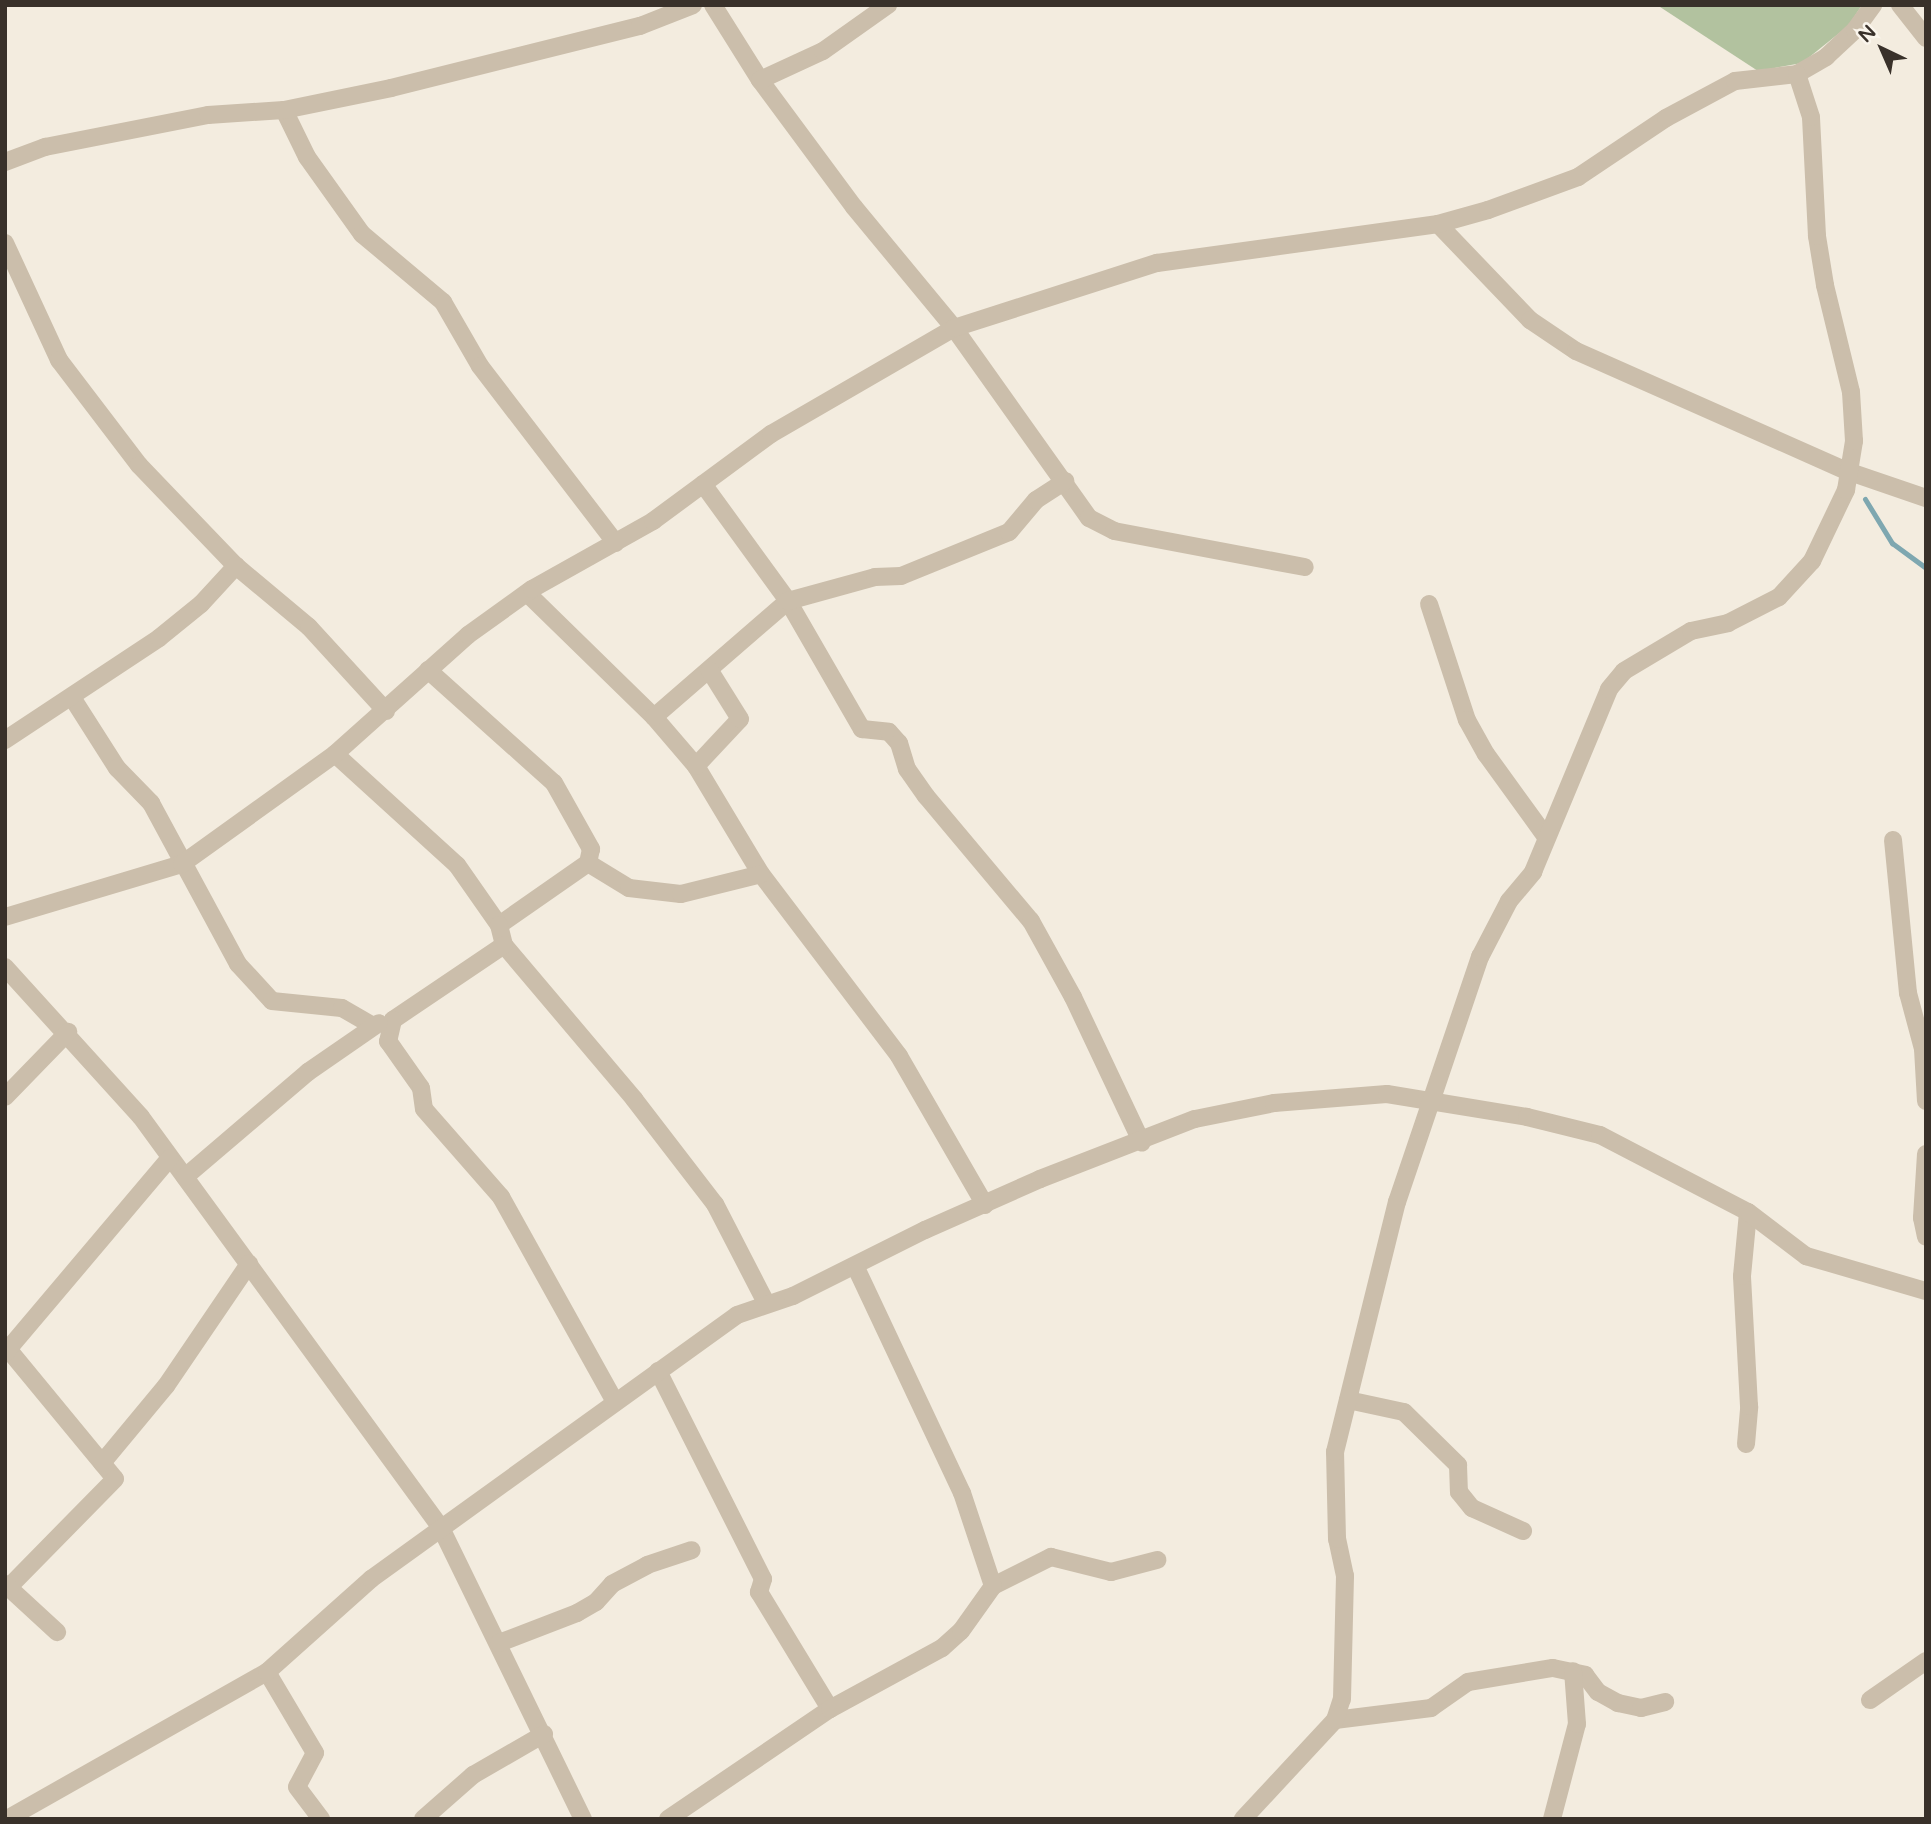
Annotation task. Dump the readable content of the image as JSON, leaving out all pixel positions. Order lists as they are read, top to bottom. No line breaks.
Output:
{"north":"top left"}
